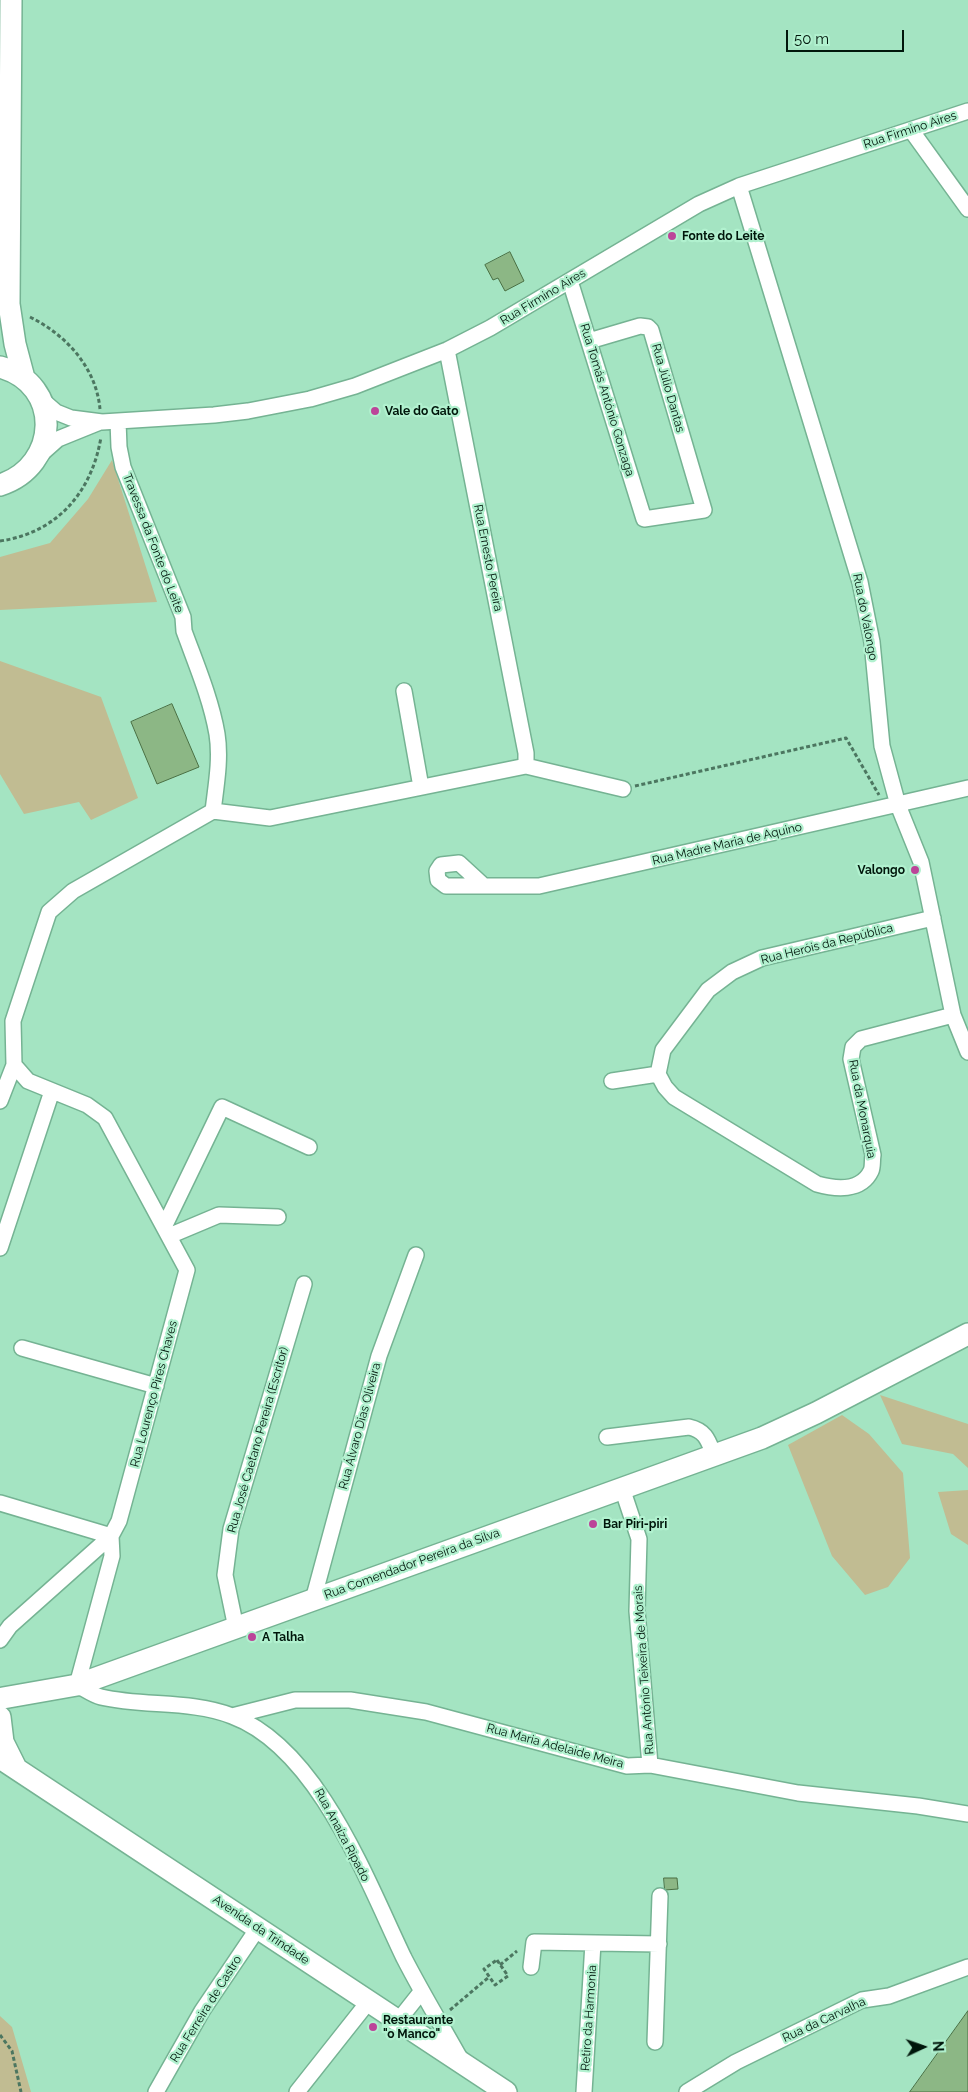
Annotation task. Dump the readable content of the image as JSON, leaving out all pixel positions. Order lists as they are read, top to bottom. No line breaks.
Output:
{"streets":{"main road":["Rua Comendador Pereira da Silva","Avenida da Trindade"],"street":["Rua Firmino Aires","Rua Júlio Dantas","Rua Tomás António Gonzaga","Travessa da Fonte do Leite","Rua Ernesto Pereira","Rua do Valongo","Rua Madre Maria de Aquino","Rua Heróis da República","Rua da Monarquia","Rua Lourenço Pires Chaves","Rua Álvaro Dias Oliveira","Rua José Caetano Pereira (Escritor)","Rua António Teixeira de Morais","Rua Maria Adelaide Meira","Rua Anaíza Ripado","Rua Ferreira de Castro","Retiro da Harmonia","Rua da Carvalha"]},"crossings":[["Rua Firmino Aires","Rua Tomás António Gonzaga"],["Rua Firmino Aires","Travessa da Fonte do Leite"],["Rua Firmino Aires","Rua Ernesto Pereira"],["Rua Firmino Aires","Rua do Valongo"],["Rua Júlio Dantas","Rua Tomás António Gonzaga"],["Rua do Valongo","Rua Madre Maria de Aquino"],["Rua do Valongo","Rua Heróis da República"],["Rua do Valongo","Rua da Monarquia"],["Rua Heróis da República","Rua da Monarquia"],["Rua Álvaro Dias Oliveira","Rua Comendador Pereira da Silva"],["Rua José Caetano Pereira (Escritor)","Rua Comendador Pereira da Silva"],["Rua Comendador Pereira da Silva","Rua António Teixeira de Morais"],["Rua Comendador Pereira da Silva","Rua Anaíza Ripado"],["Rua António Teixeira de Morais","Rua Maria Adelaide Meira"],["Rua Maria Adelaide Meira","Rua Anaíza Ripado"],["Rua Anaíza Ripado","Avenida da Trindade"],["Avenida da Trindade","Rua Ferreira de Castro"]],"places":["Fonte do Leite","Vale do Gato","Valongo","Bar Piri-piri","A Talha","Restaurante \"o Manco\""],"scale_bar":"50 m","north":"right"}
